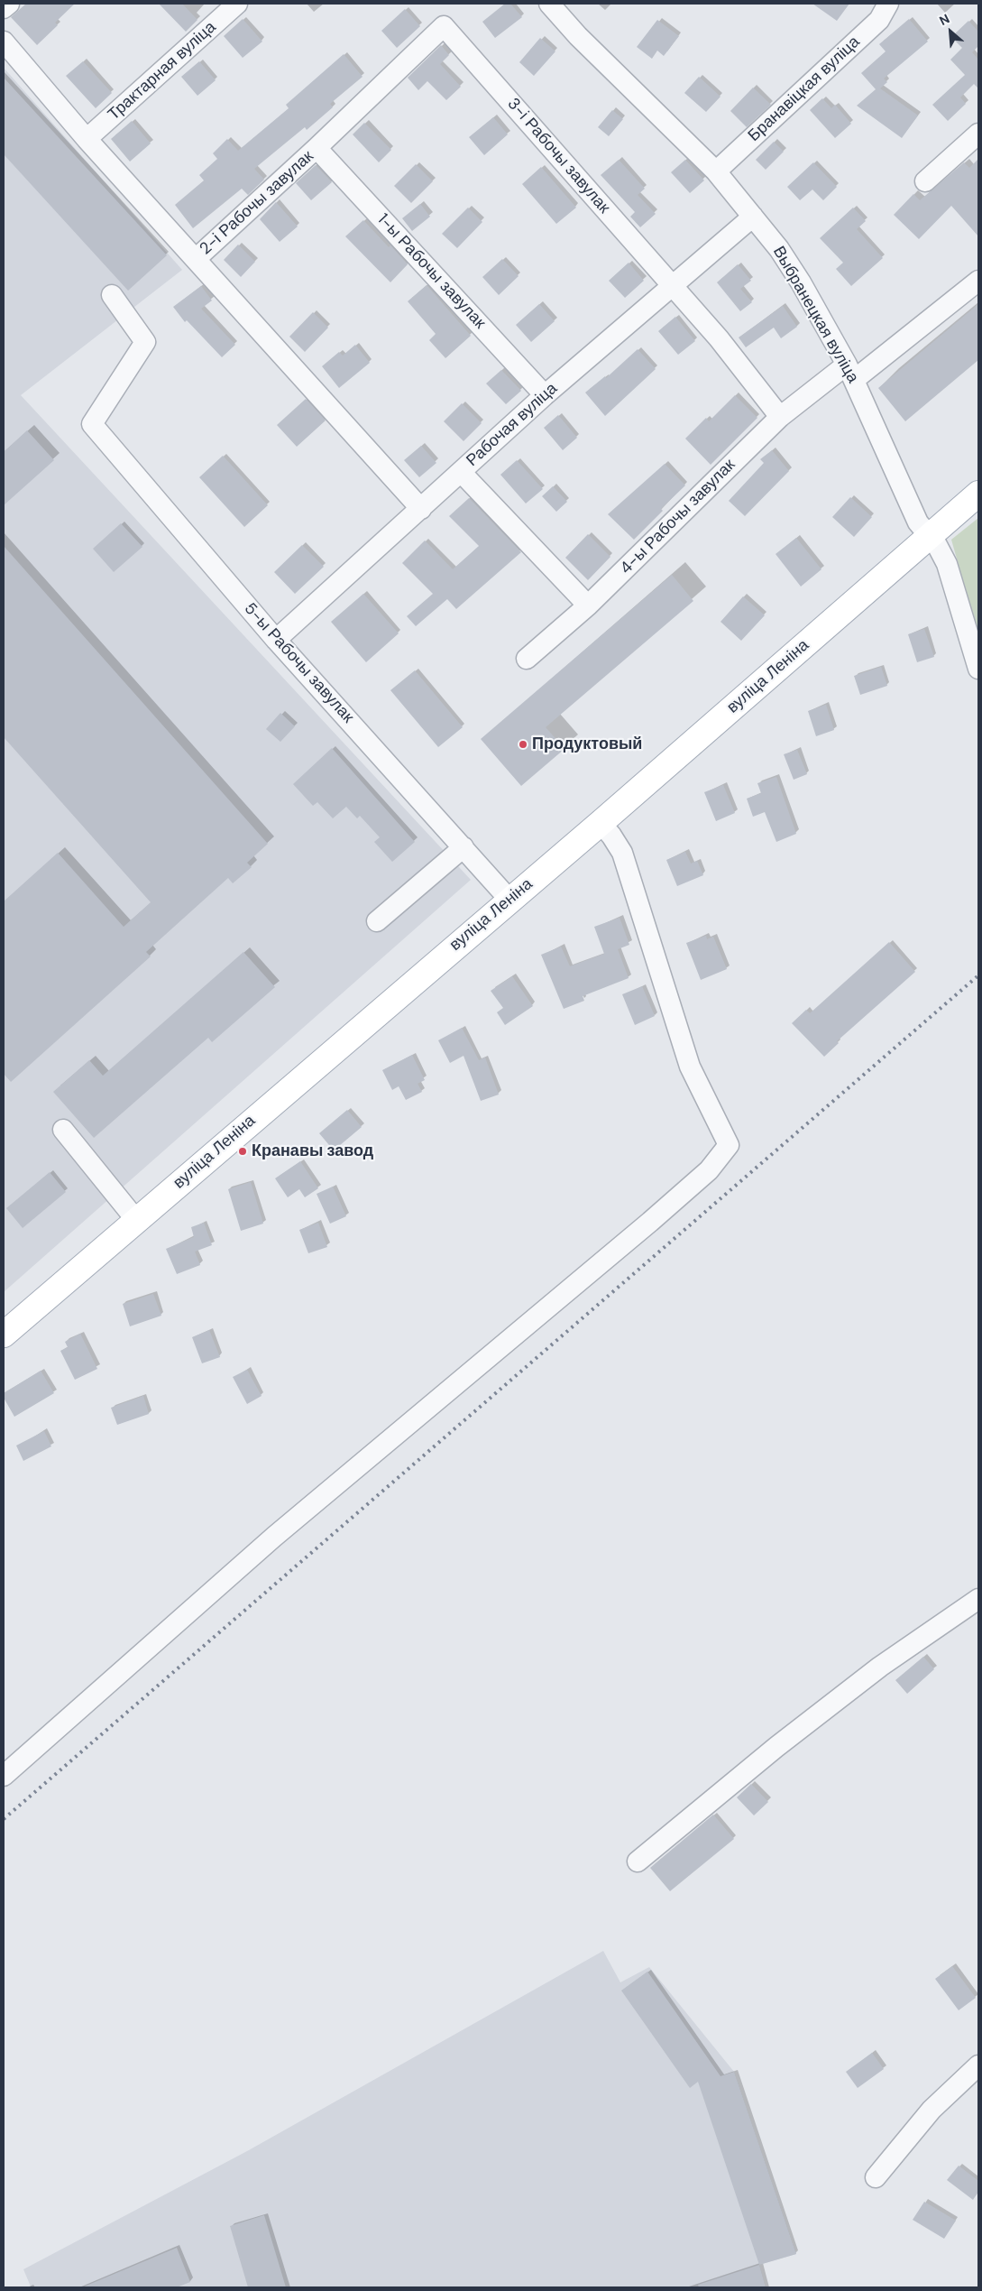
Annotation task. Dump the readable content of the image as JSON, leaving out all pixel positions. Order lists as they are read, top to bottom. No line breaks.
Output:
{"streets":{"main road":["вуліца Леніна"],"street":["Трактарная вуліца","Бранавіцкая вуліца","3-і Рабочы завулак","2-і Рабочы завулак","1-ы Рабочы завулак","Выбранецкая вуліца","Рабочая вуліца","4-ы Рабочы завулак","5-ы Рабочы завулак"]},"crossings":[["Бранавіцкая вуліца","Выбранецкая вуліца"],["3-і Рабочы завулак","2-і Рабочы завулак"],["3-і Рабочы завулак","Рабочая вуліца"],["2-і Рабочы завулак","1-ы Рабочы завулак"],["2-і Рабочы завулак","Рабочая вуліца"],["1-ы Рабочы завулак","Рабочая вуліца"],["Выбранецкая вуліца","Рабочая вуліца"],["Выбранецкая вуліца","4-ы Рабочы завулак"],["Выбранецкая вуліца","вуліца Леніна"],["Рабочая вуліца","5-ы Рабочы завулак"],["5-ы Рабочы завулак","вуліца Леніна"]],"places":["Продуктовый","Кранавы завод"],"north":"top left"}
